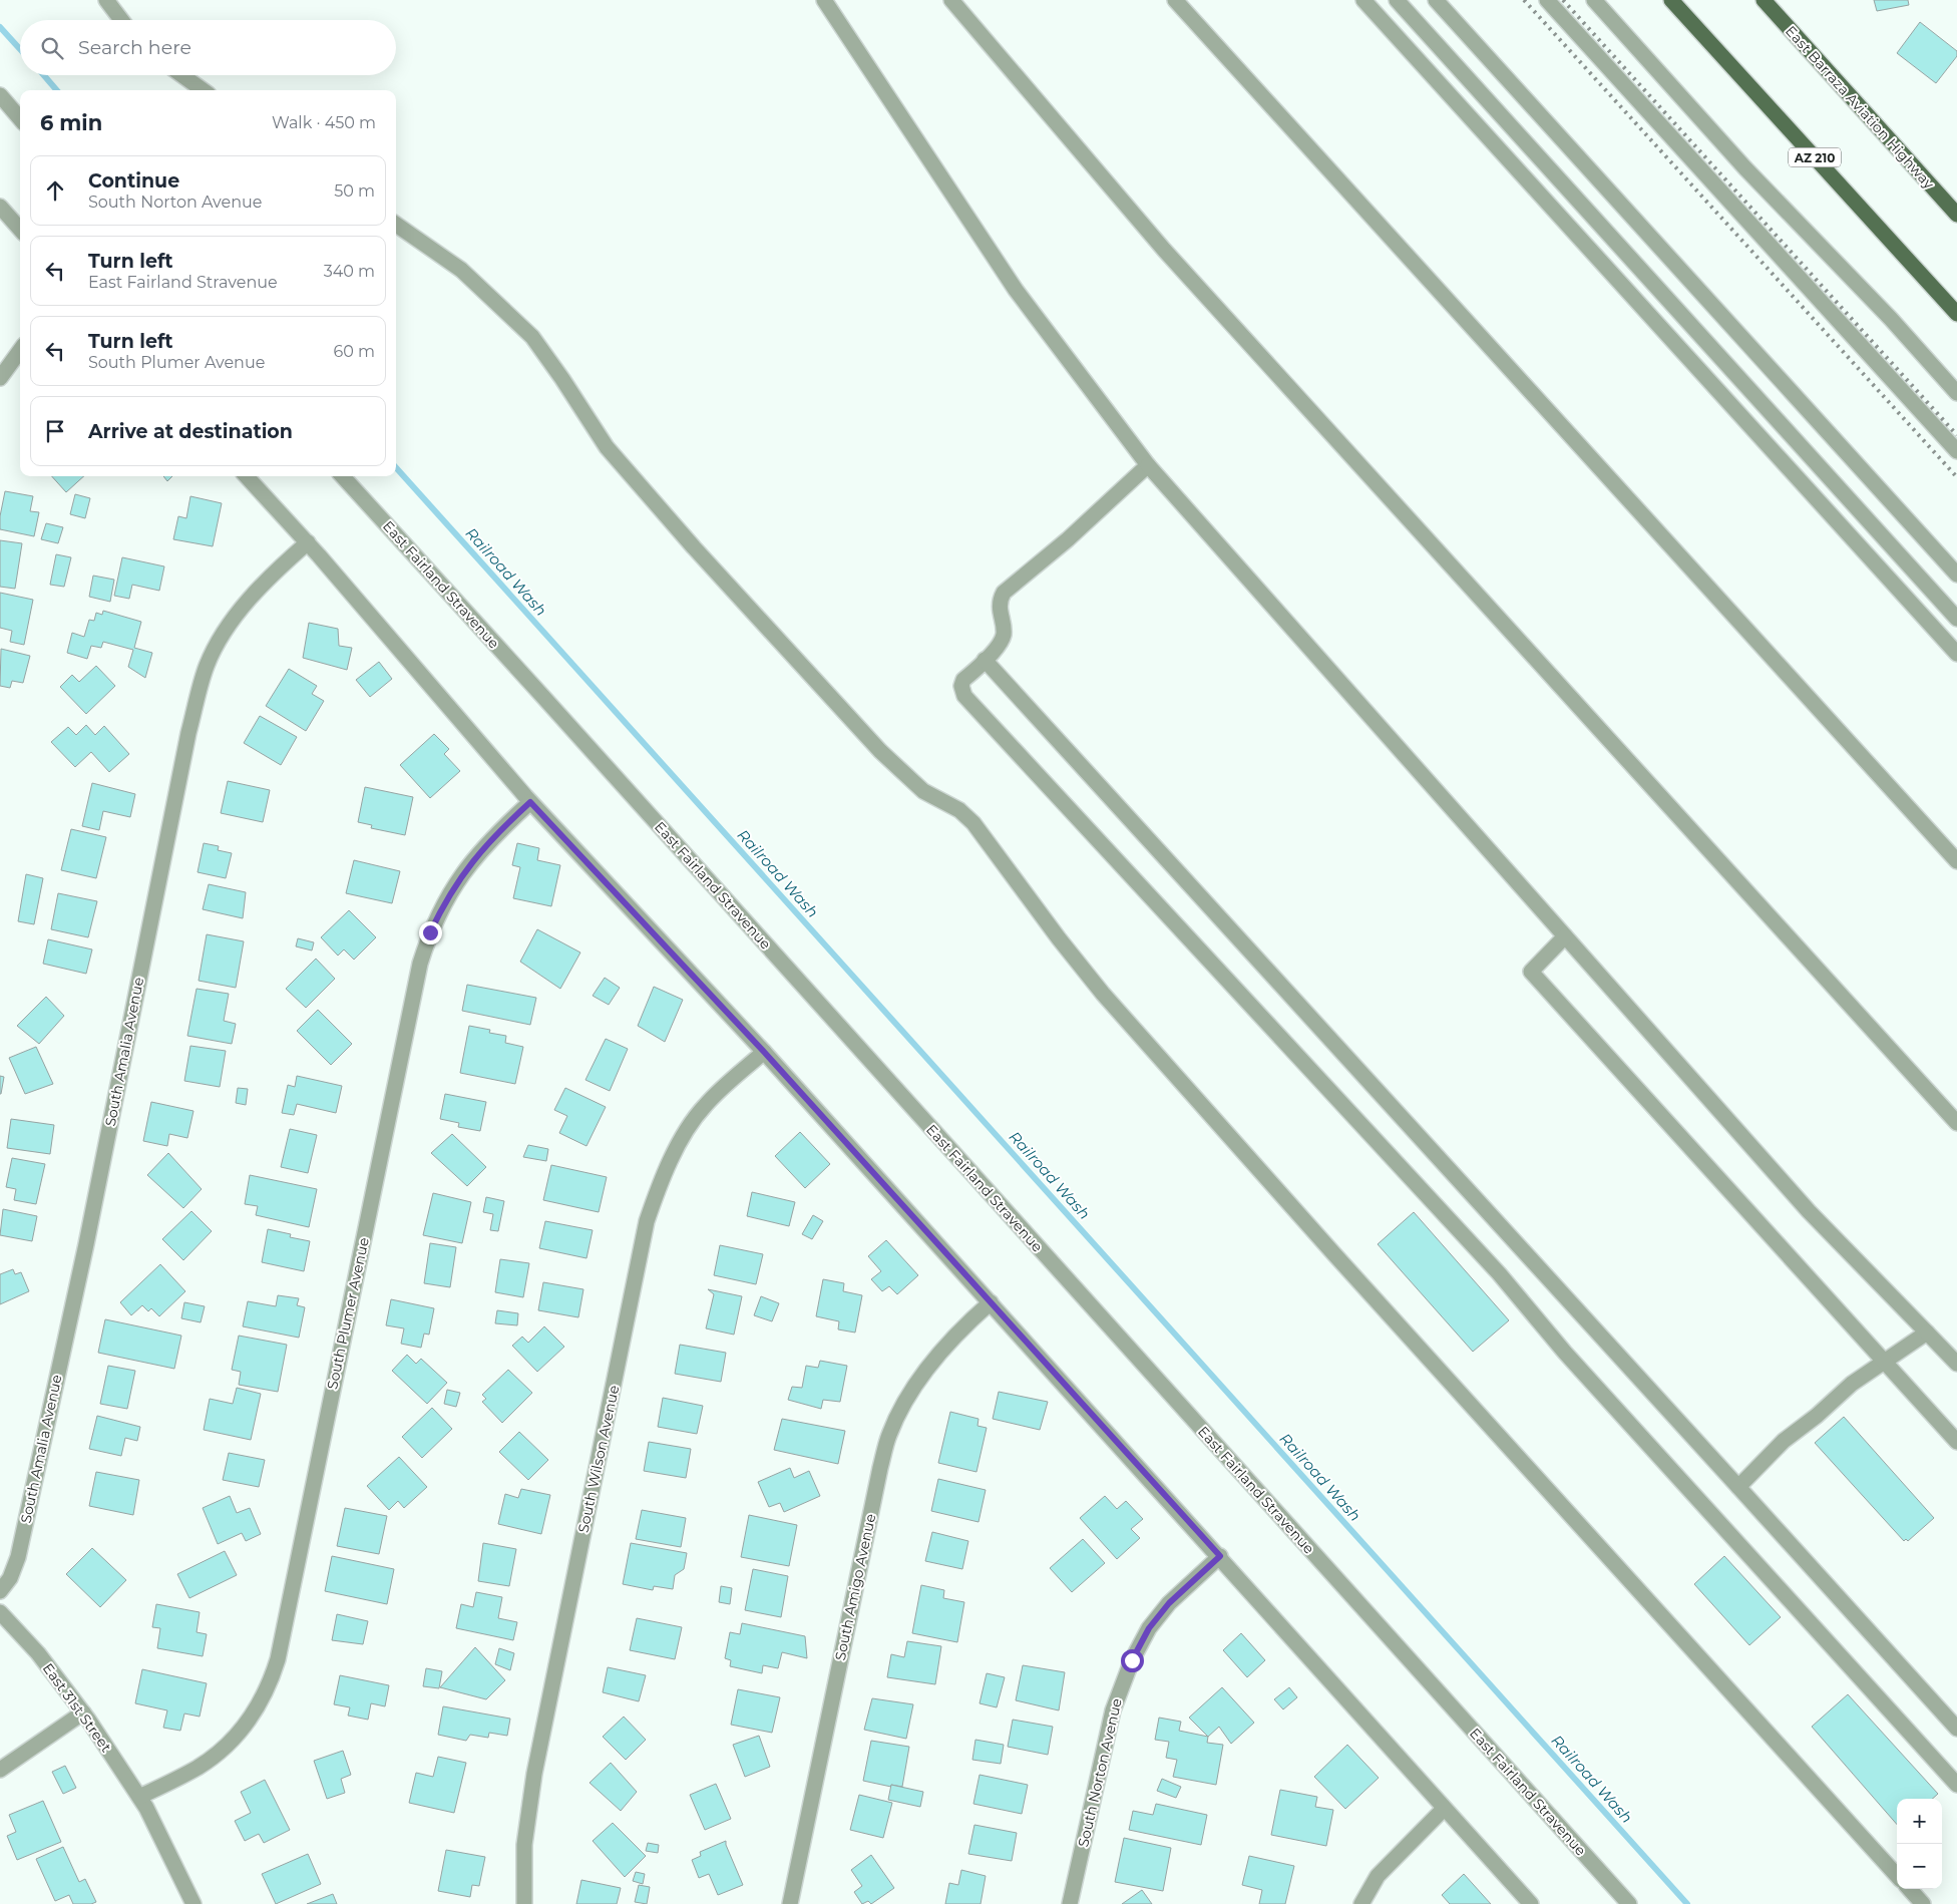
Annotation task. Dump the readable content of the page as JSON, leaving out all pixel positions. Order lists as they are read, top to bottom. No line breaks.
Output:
{"streets":{"main road":["East Barraza Aviation Highway","AZ 210"],"street":["East Fairland Stravenue","South Amalia Avenue","South Plumer Avenue","South Wilson Avenue","South Amigo Avenue","East 31st Street","South Norton Avenue"]},"crossings":[["South Plumer Avenue","East 31st Street"]],"water":["Railroad Wash"],"page":{"search":"Search here","heading":["6 min","Walk · 450 m"],"list":[["Continue","South Norton Avenue","50 m"],["Turn left","East Fairland Stravenue","340 m"],["Turn left","South Plumer Avenue","60 m"],"Arrive at destination"],"map_buttons":["+","−"]}}
